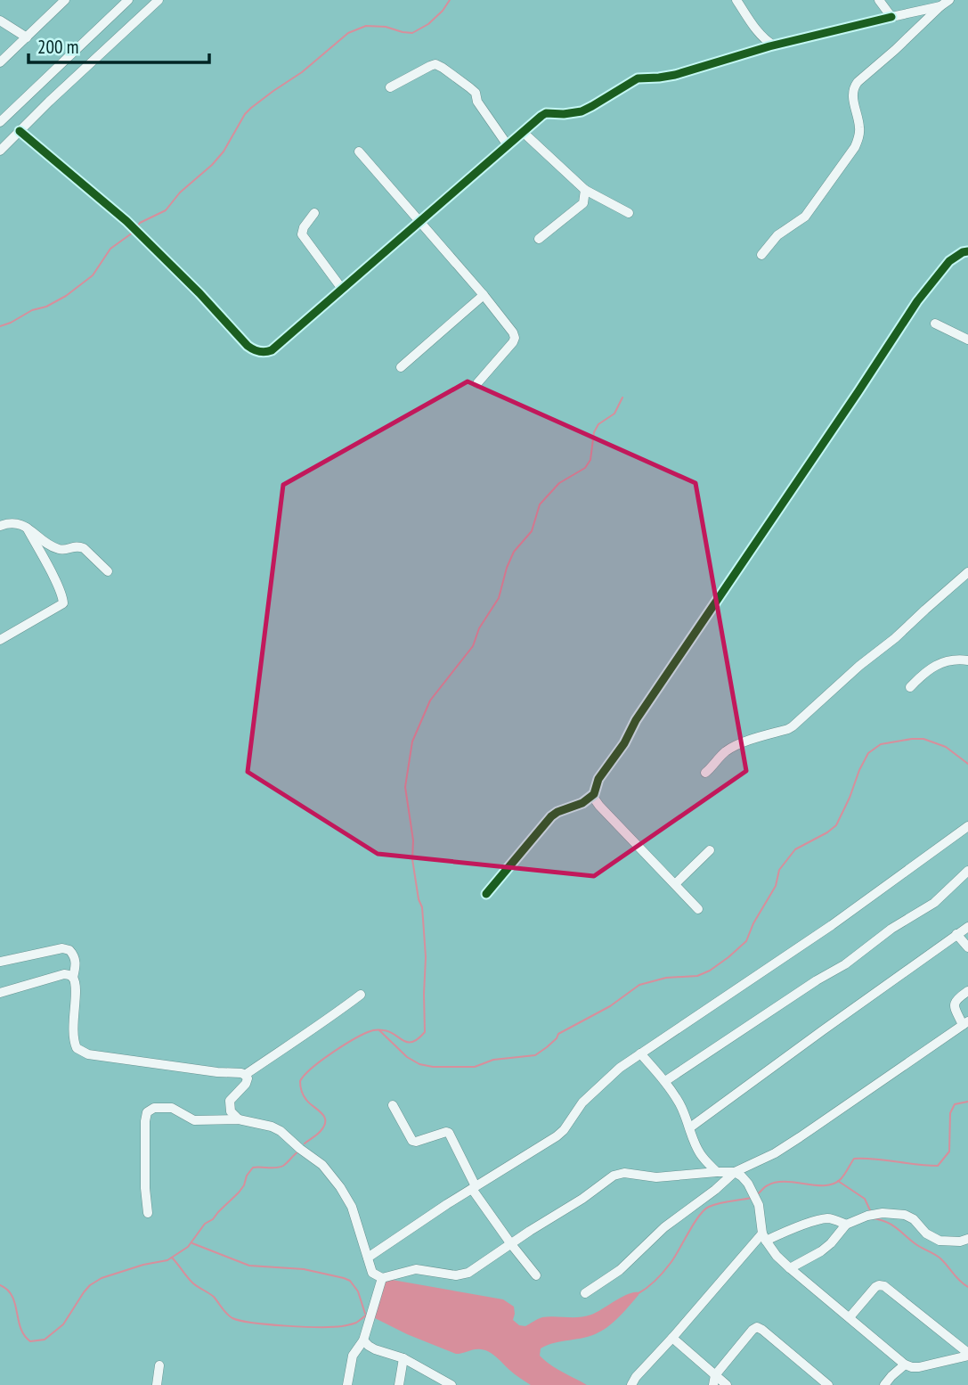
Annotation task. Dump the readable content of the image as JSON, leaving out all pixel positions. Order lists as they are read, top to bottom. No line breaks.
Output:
{"scale_bar":"200 m"}
